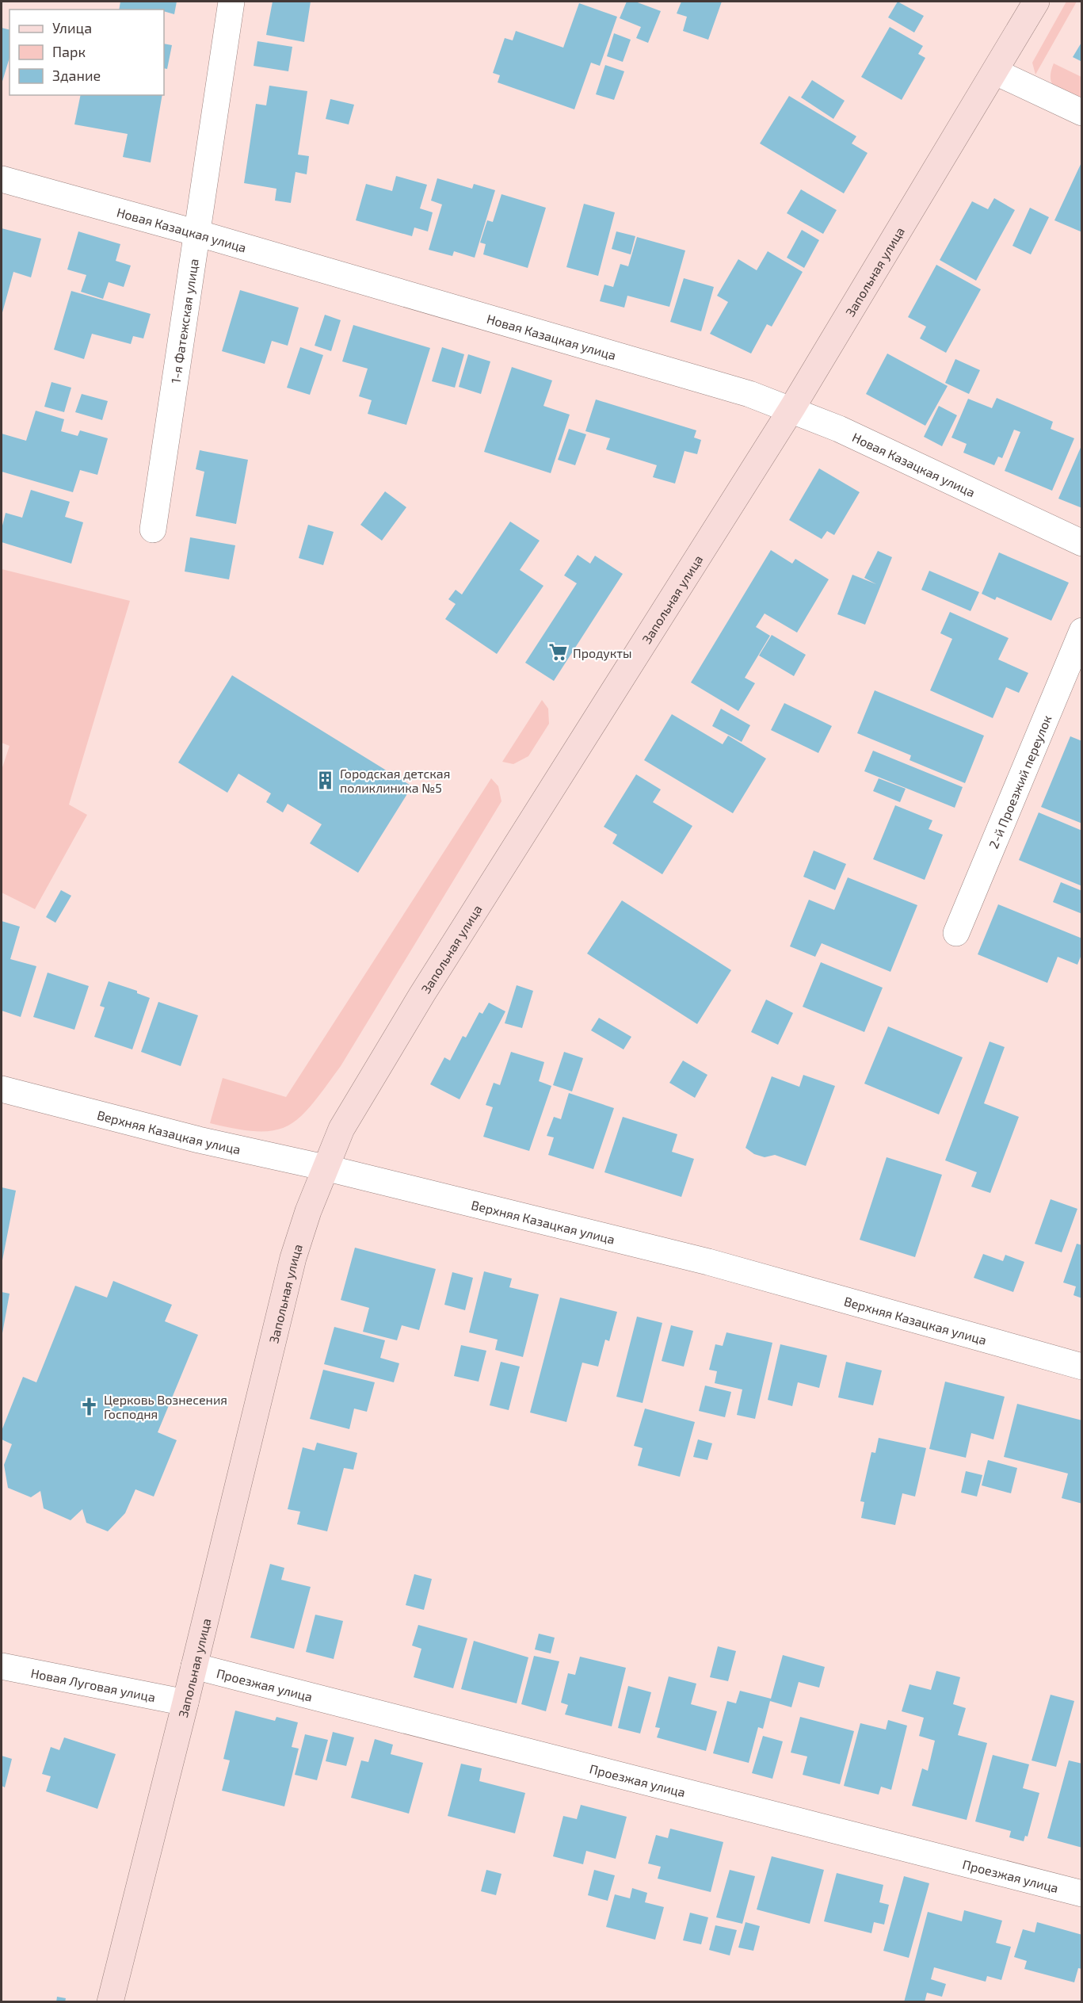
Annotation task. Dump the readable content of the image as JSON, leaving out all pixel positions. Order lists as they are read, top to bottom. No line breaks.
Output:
{"streets":{"main road":["Запольная улица"],"street":["Новая Казацкая улица","1-я Фатежская улица","2-й Проезжий переулок","Верхняя Казацкая улица","Новая Луговая улица","Проезжая улица"]},"crossings":[["Новая Казацкая улица","Запольная улица"],["Новая Казацкая улица","1-я Фатежская улица"],["Запольная улица","Верхняя Казацкая улица"],["Запольная улица","Новая Луговая улица"],["Запольная улица","Проезжая улица"]],"places":{"supermarket":["Продукты"],"building":["Городская детская поликлиника №5"],"church":["Церковь Вознесения Господня"]},"legend":["Улица","Парк","Здание"]}
